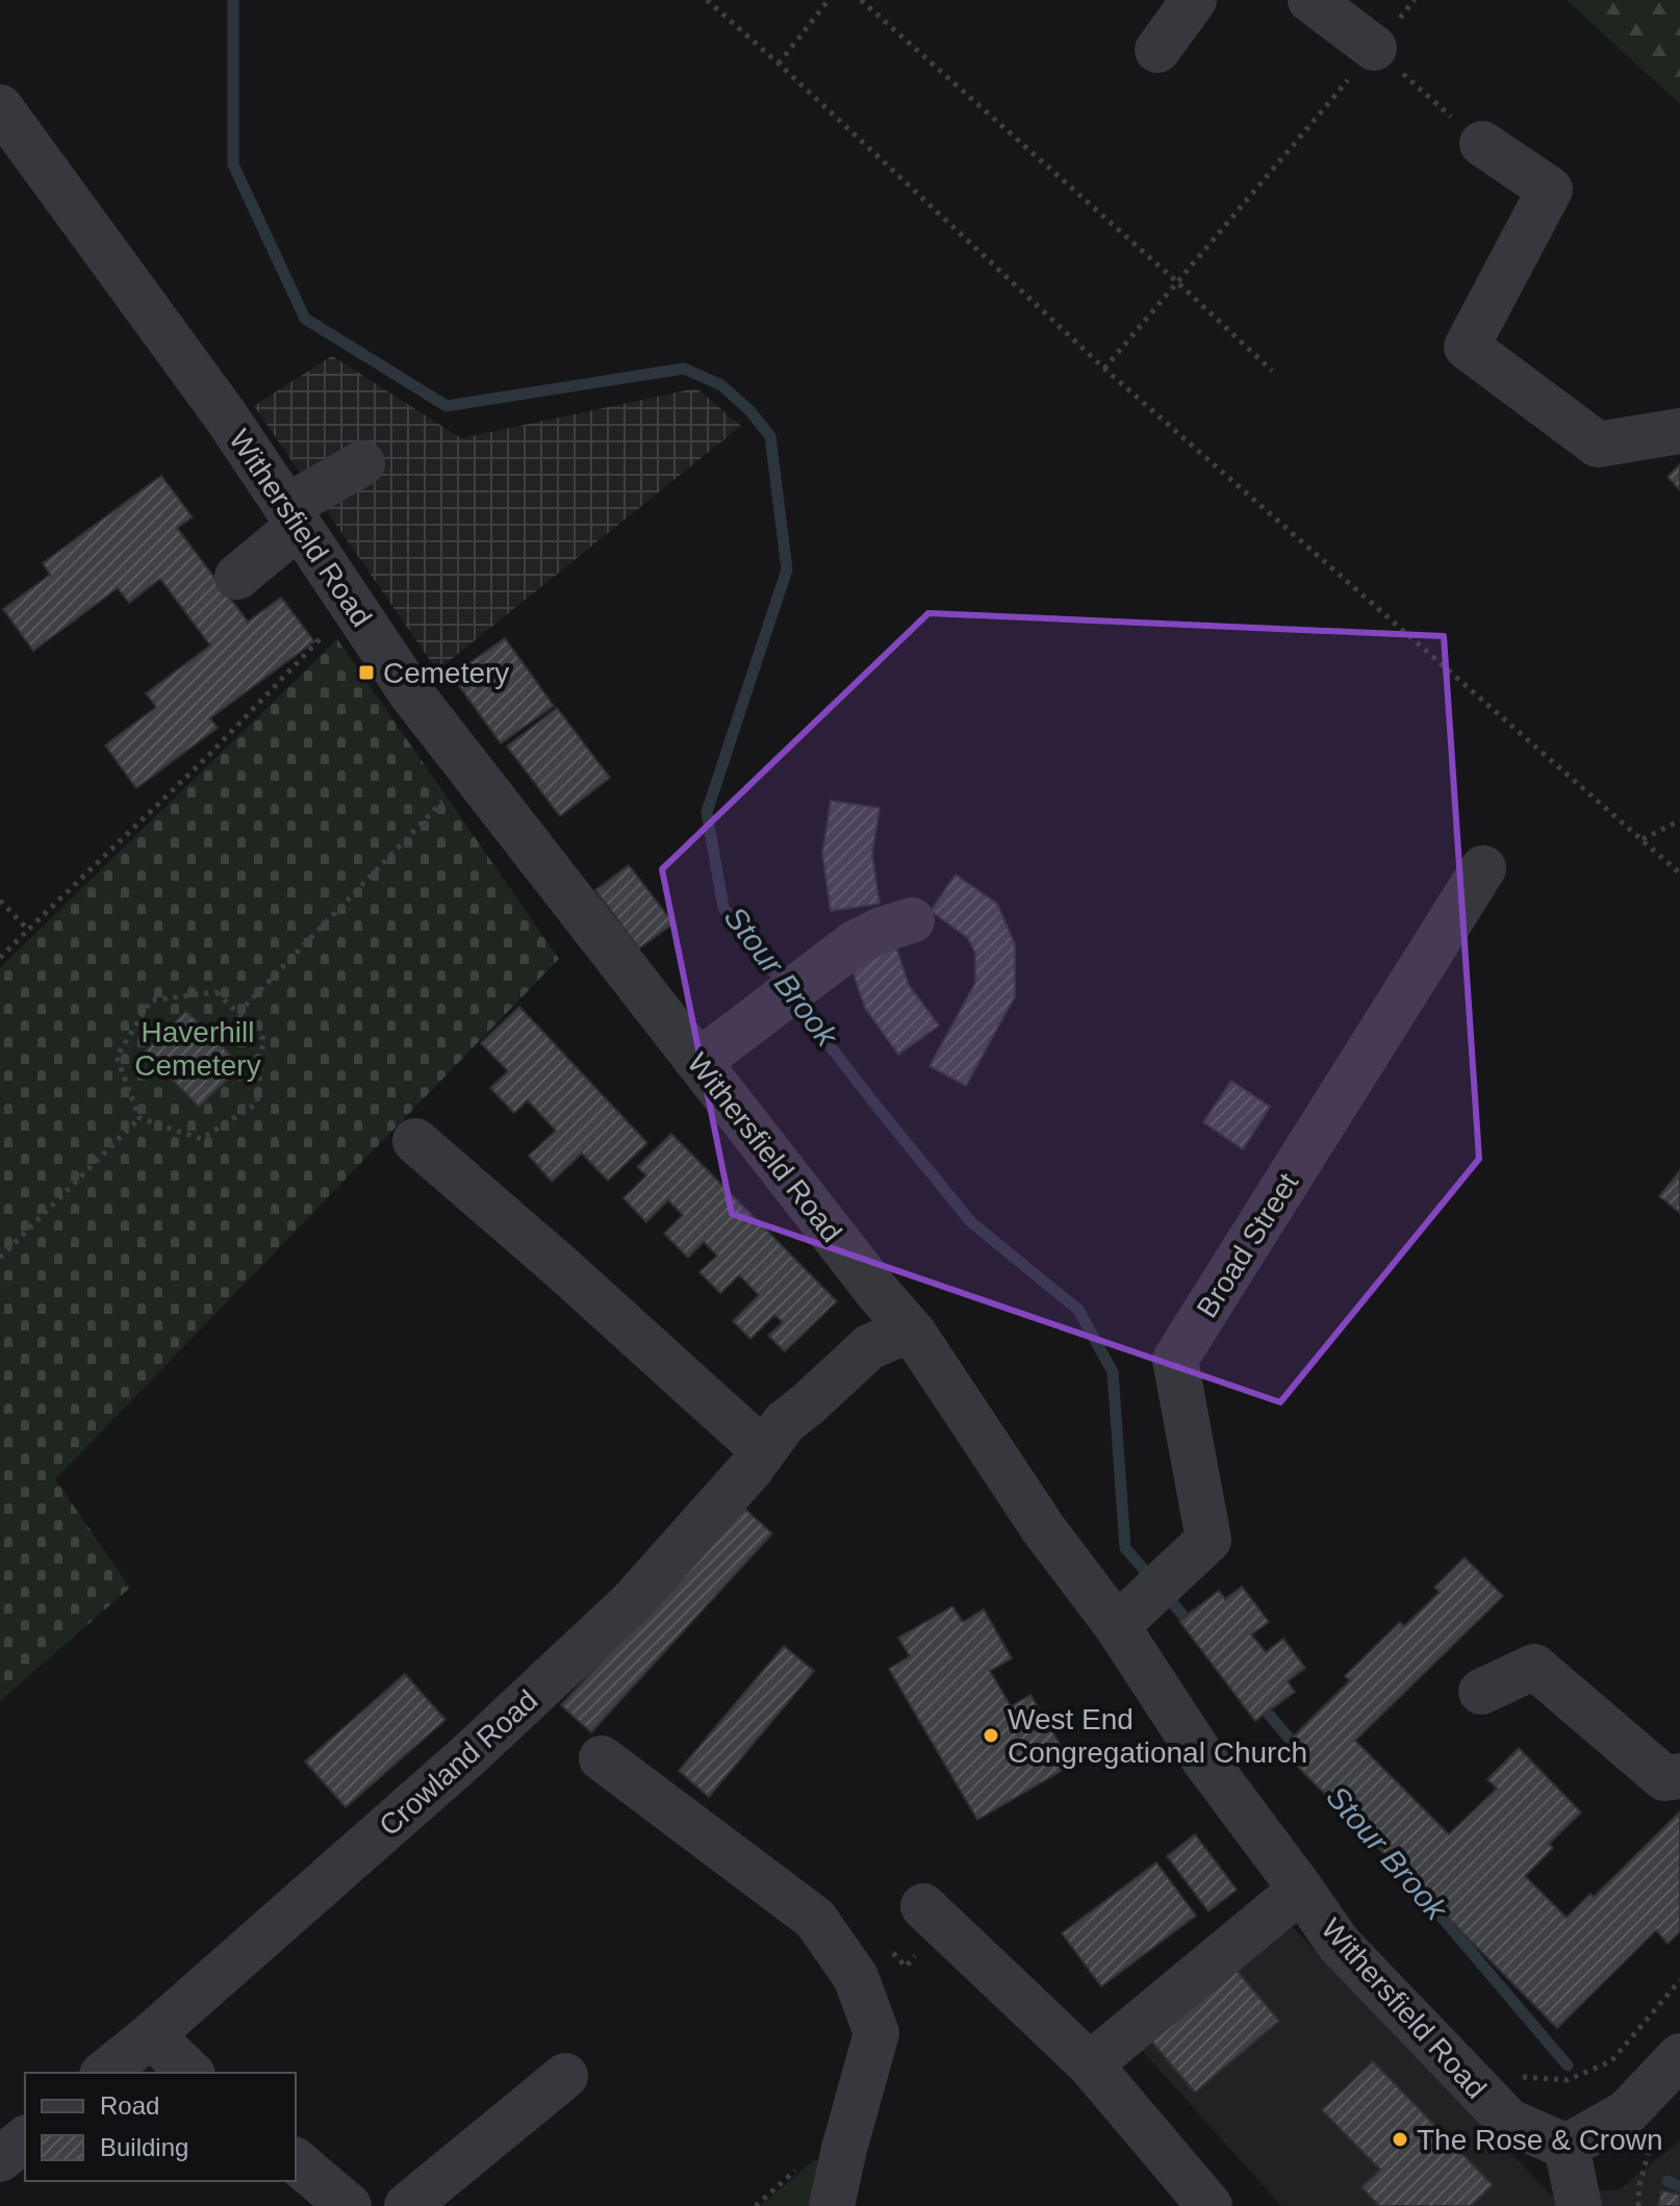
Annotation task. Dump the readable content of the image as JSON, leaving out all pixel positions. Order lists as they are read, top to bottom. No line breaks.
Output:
{"streets":{"street":["Withersfield Road","Broad Street","Crowland Road"]},"crossings":[["Withersfield Road","Broad Street"],["Withersfield Road","Crowland Road"]],"water":["Stour Brook"],"parks":["Haverhill Cemetery"],"places":{"transit":["Cemetery"],"other":["West End Congregational Church","The Rose & Crown"]},"legend":["Road","Building"]}
